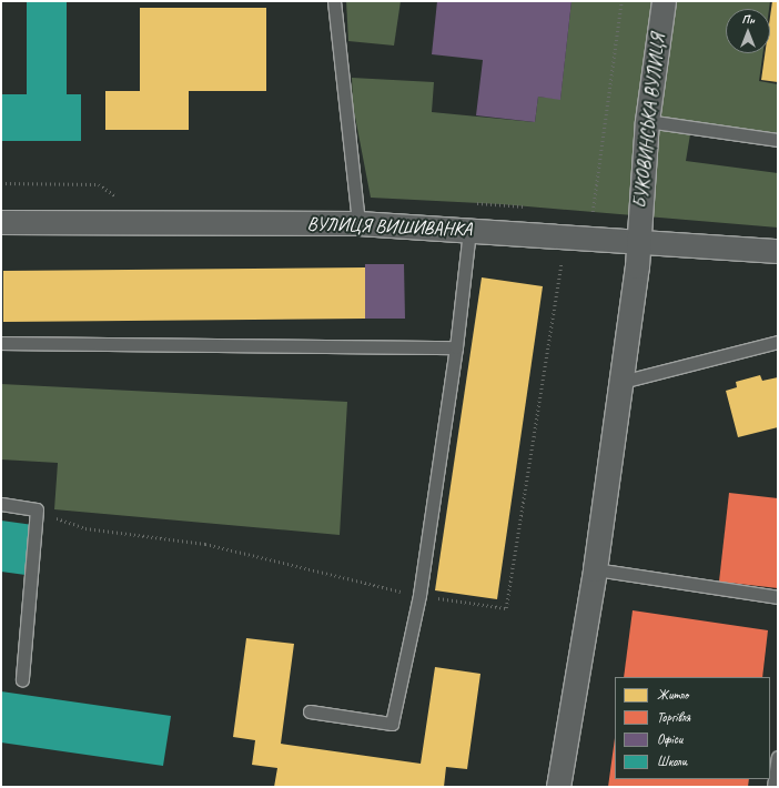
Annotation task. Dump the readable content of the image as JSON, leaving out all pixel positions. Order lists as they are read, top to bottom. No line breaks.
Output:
{"streets":{"street":["БУКОВИНСЬКА ВУЛИЦЯ","ВУЛИЦЯ ВИШИВАНКА"]},"crossings":[["БУКОВИНСЬКА ВУЛИЦЯ","ВУЛИЦЯ ВИШИВАНКА"]],"legend":["Житло","Торгівля","Офіси","Школи"],"north":"top"}
